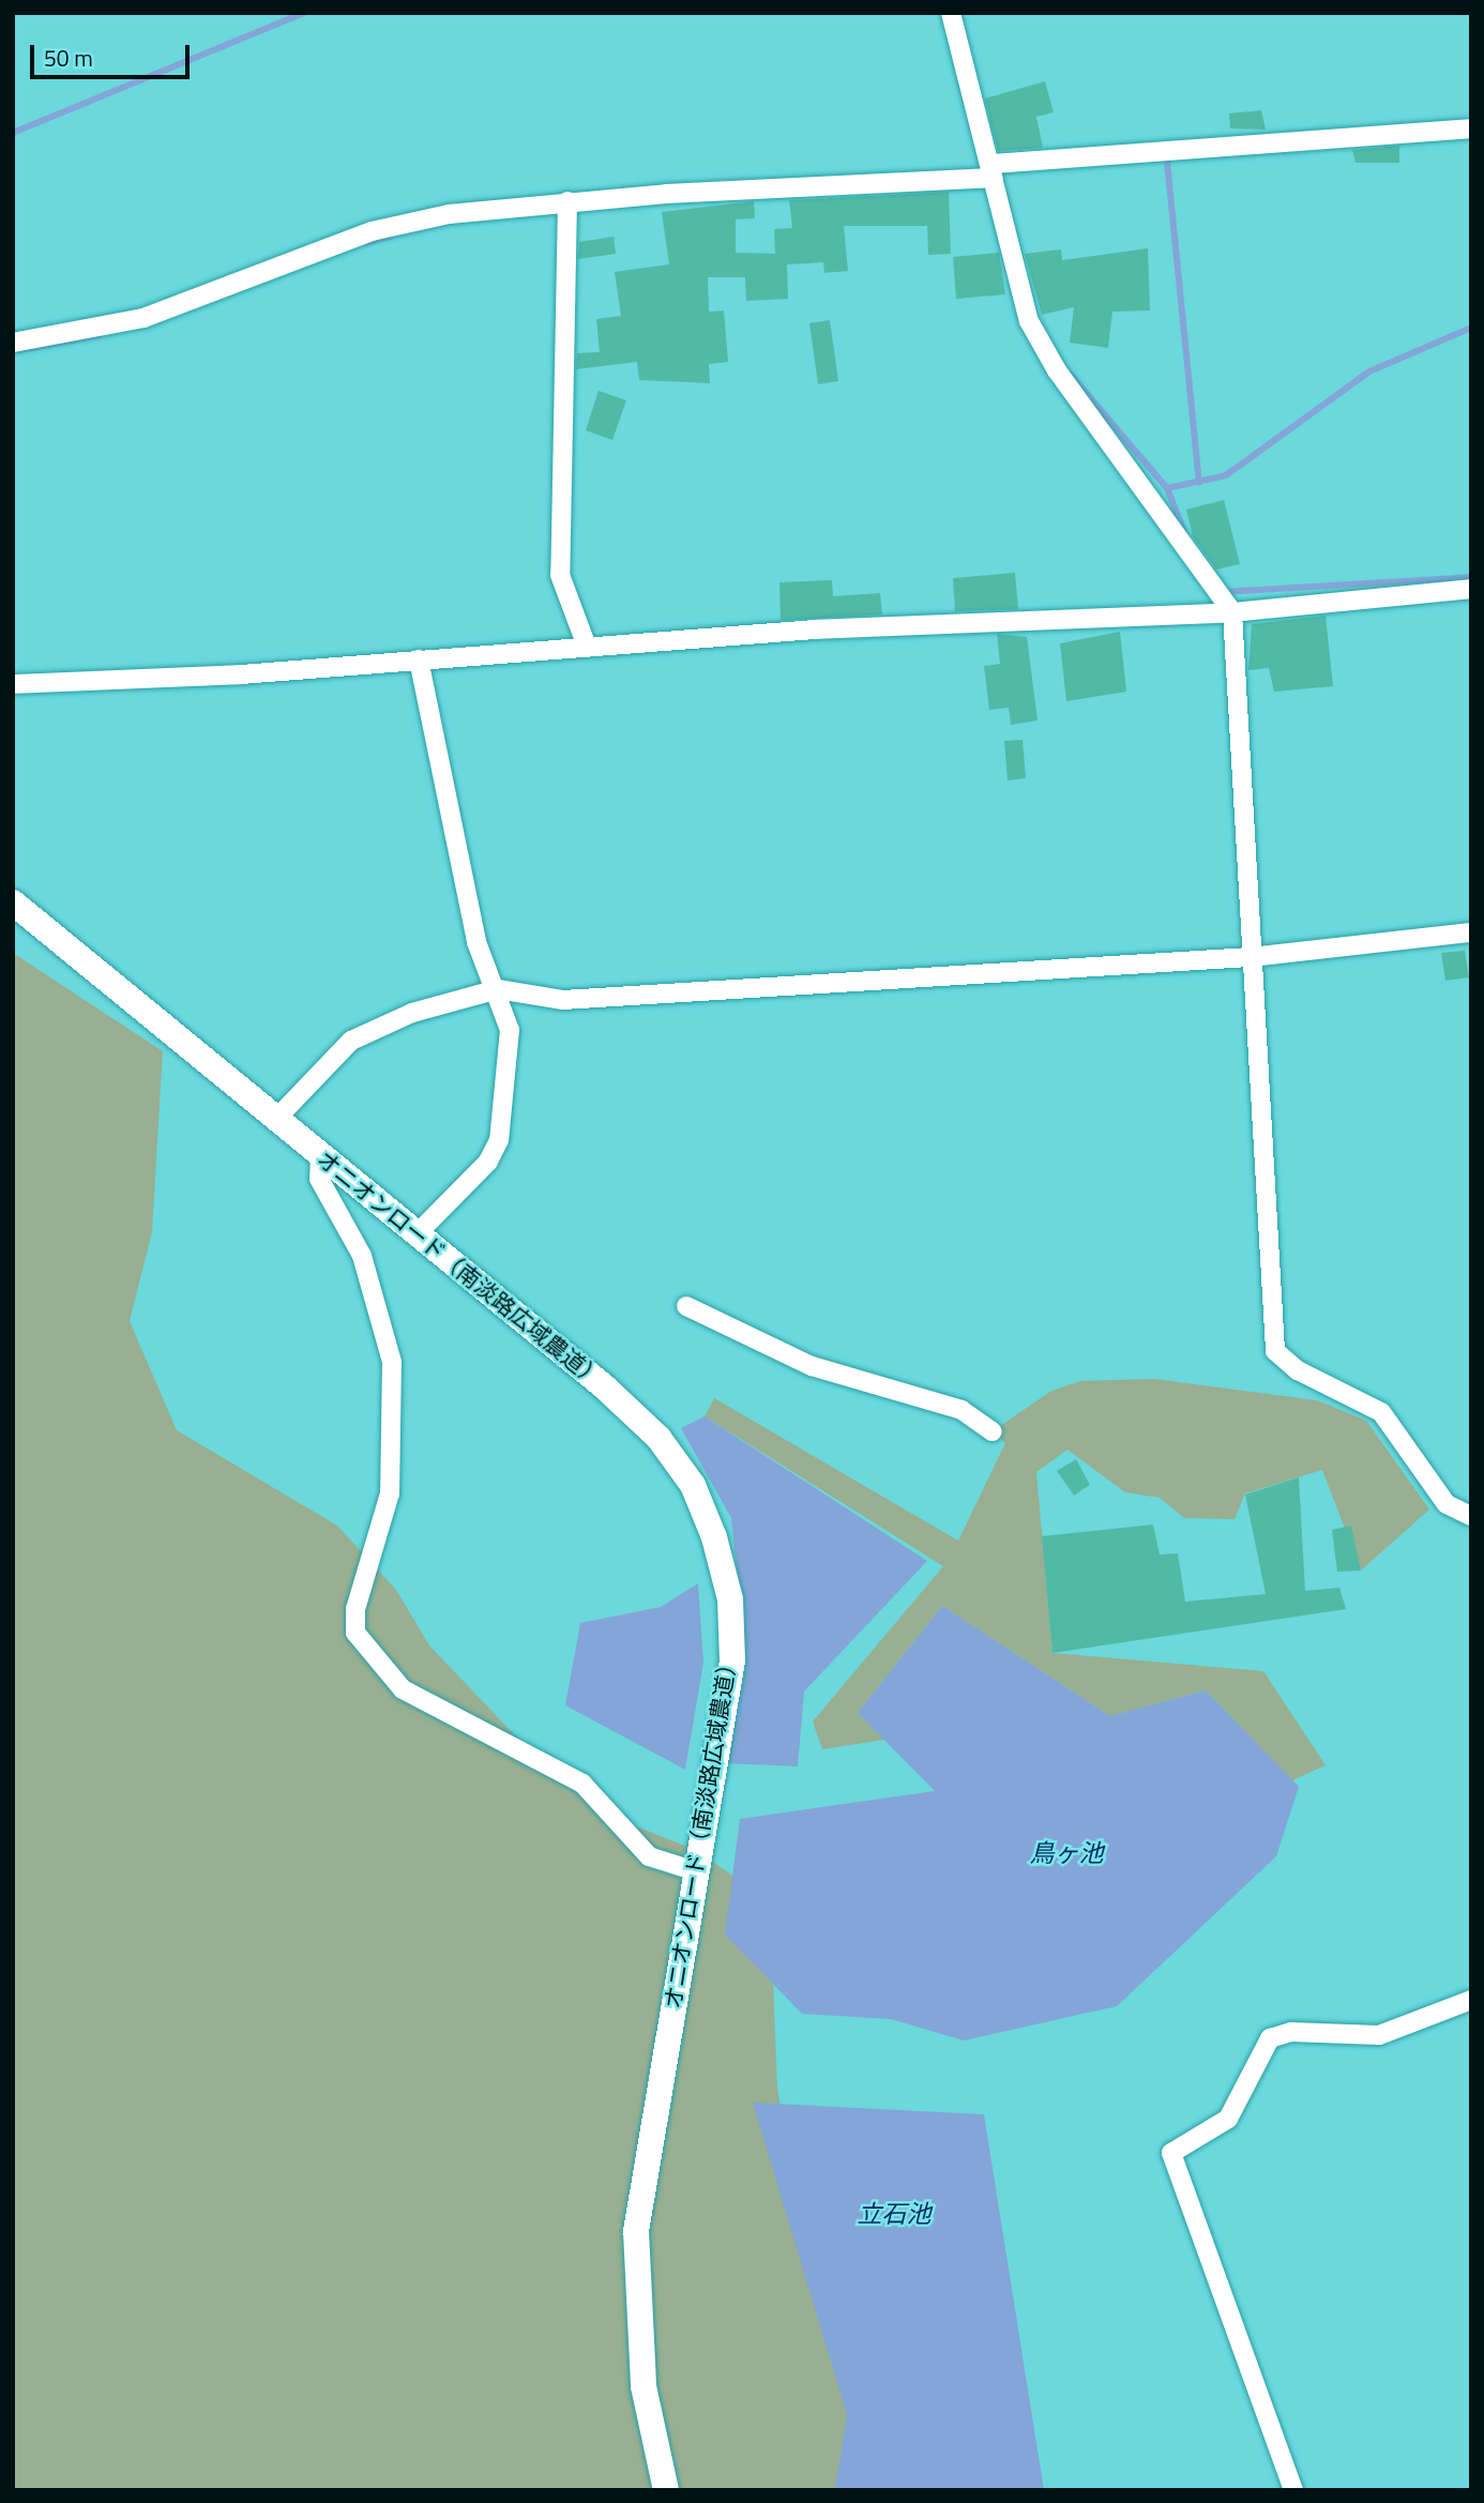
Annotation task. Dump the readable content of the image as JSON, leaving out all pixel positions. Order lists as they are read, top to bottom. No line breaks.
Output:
{"streets":{"street":["オニオンロード（南淡路広域農道）"]},"water":["鳥ヶ池","立石池"],"scale_bar":"50 m"}
